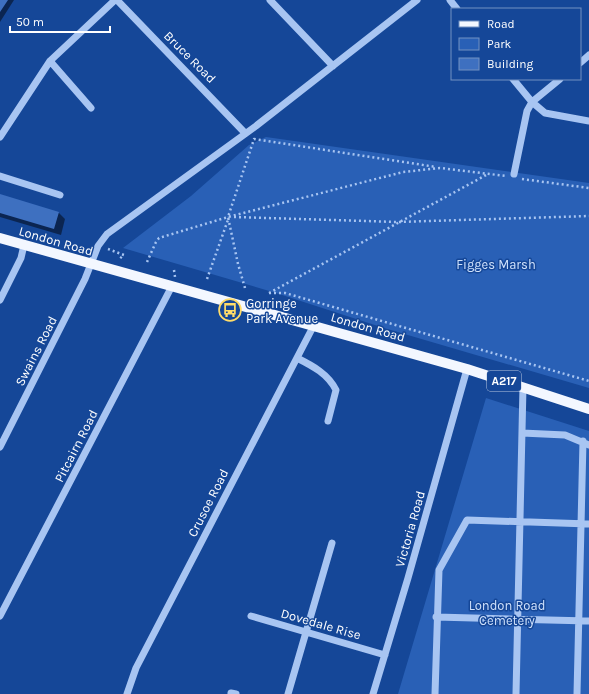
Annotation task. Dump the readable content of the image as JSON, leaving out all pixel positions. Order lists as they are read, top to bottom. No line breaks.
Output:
{"streets":{"main road":["London Road","A217"],"street":["Bruce Road","Swains Road","Pitcairn Road","Crusoe Road","Victoria Road","Dovedale Rise"]},"crossings":[["London Road","Swains Road"],["London Road","Pitcairn Road"],["London Road","Crusoe Road"],["London Road","Victoria Road"],["Victoria Road","Dovedale Rise"]],"parks":["Figges Marsh","London Road Cemetery"],"places":{"bus stop":["Gorringe Park Avenue"]},"legend":["Road","Park","Building"],"scale_bar":"50 m"}
